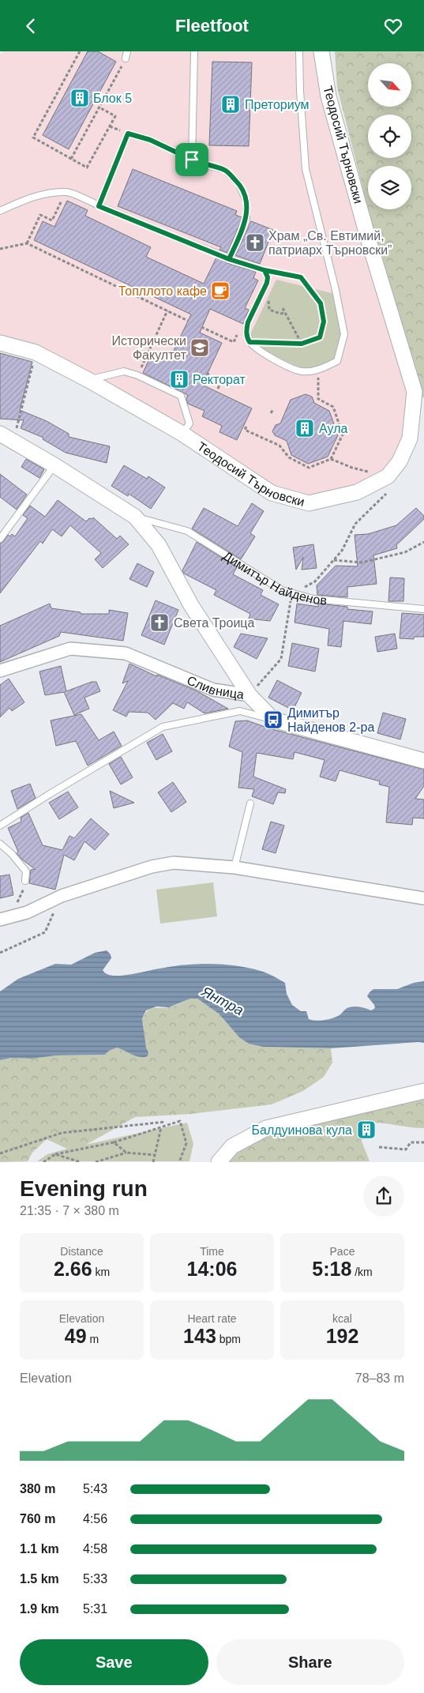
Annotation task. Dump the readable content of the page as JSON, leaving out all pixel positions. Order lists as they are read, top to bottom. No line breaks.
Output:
{"streets":{"street":["Теодосий Търновски","Димитър Найденов","Сливница"]},"crossings":[["Димитър Найденов","Сливница"]],"water":["Янтра"],"places":{"building":["Блок 5","Преториум","Ректорат","Аула","Балдуинова кула"],"church":["Храм „Св. Евтимий, патриарх Търновски”","Света Троица"],"cafe":["Топллото кафе"],"school or university":["Исторически Факултет"],"bus stop":["Димитър Найденов 2-ра"]},"north":"bottom right","page":{"header":"Fleetfoot","heading":["Evening run","21:35 · 7 × 380 m"],"stats":[["Distance","2.66 km"],["Time","14:06"],["Pace","5:18 /km"],["Elevation","49 m"],["Heart rate","143 bpm"],["kcal","192"]],"chart":["Elevation","78–83 m"],"list":[{"name":"380 m","note":"5:43"},{"name":"760 m","note":"4:56"},{"name":"1.1 km","note":"4:58"},{"name":"1.5 km","note":"5:33"},{"name":"1.9 km","note":"5:31"}],"buttons":["Save","Share"]}}
